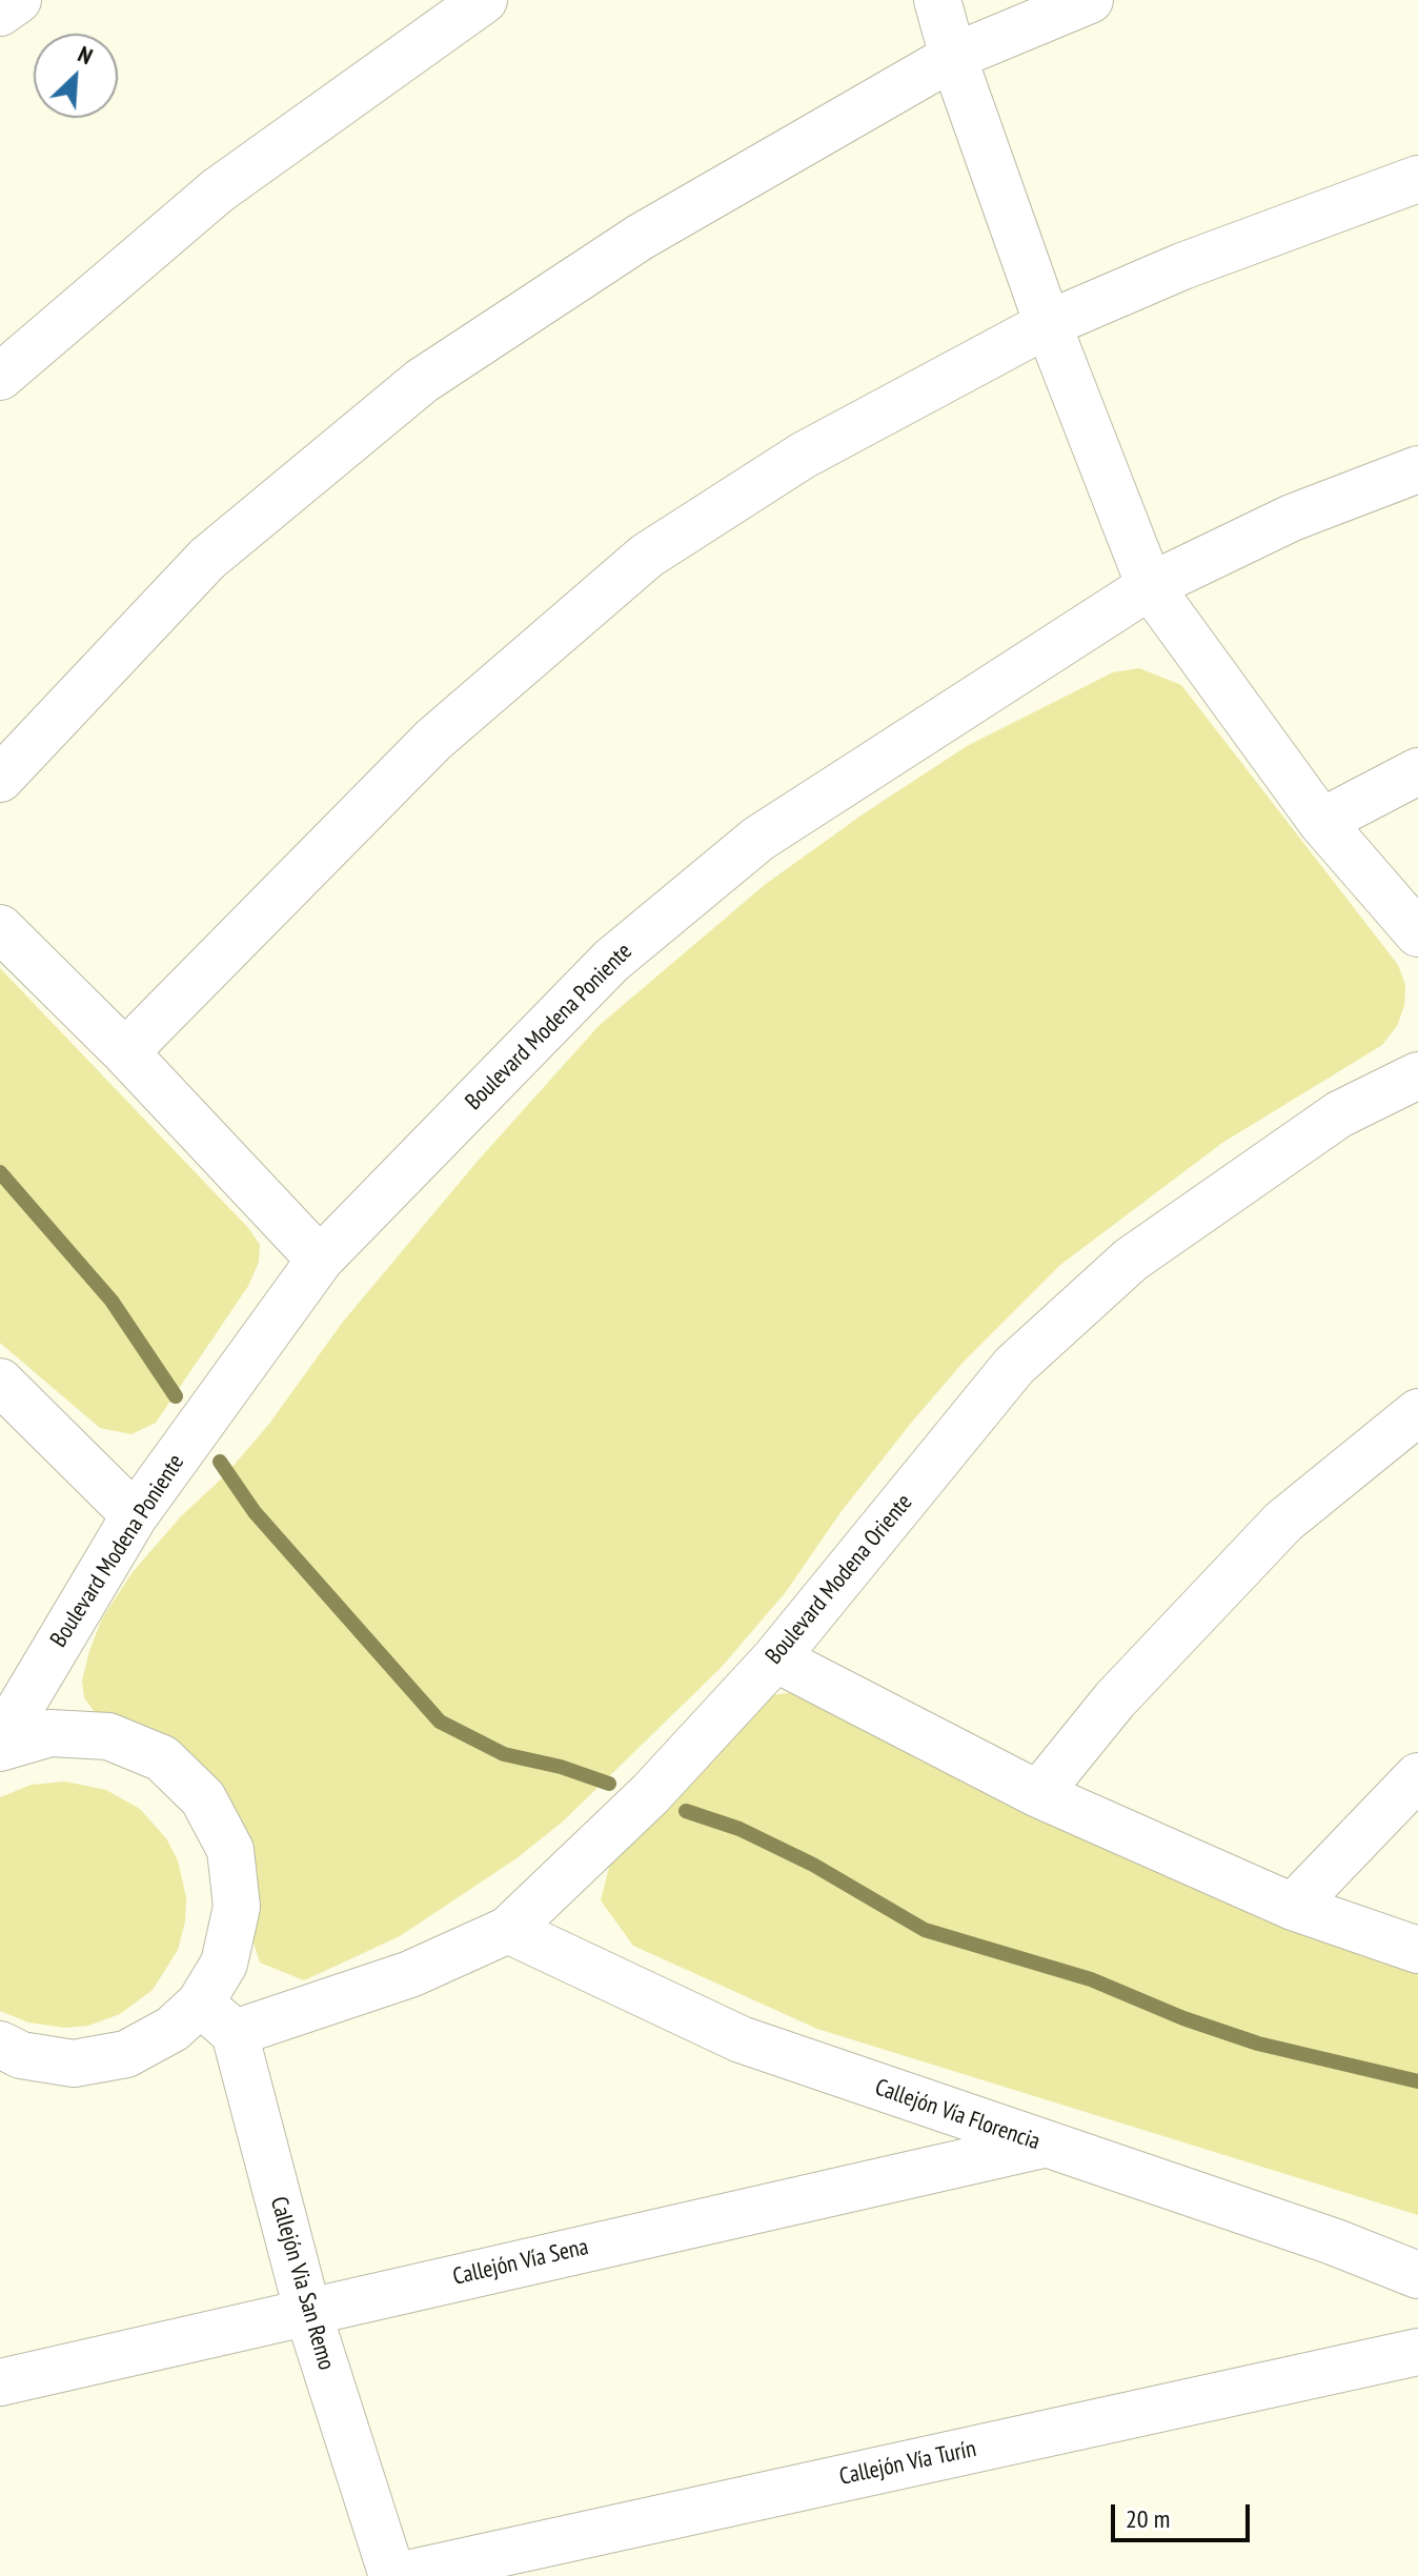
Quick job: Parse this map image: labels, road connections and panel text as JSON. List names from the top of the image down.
{
  "streets": {
    "street": [
      "Boulevard Modena Poniente",
      "Boulevard Modena Oriente",
      "Callejón Vía Florencia",
      "Callejón Vía Sena",
      "Callejón Via San Remo",
      "Callejón Vía Turín"
    ]
  },
  "crossings": [
    ["Boulevard Modena Oriente", "Callejón Vía Florencia"],
    ["Boulevard Modena Oriente", "Callejón Via San Remo"],
    ["Callejón Vía Florencia", "Callejón Vía Sena"],
    ["Callejón Vía Sena", "Callejón Via San Remo"],
    ["Callejón Via San Remo", "Callejón Vía Turín"]
  ],
  "scale_bar": "20 m",
  "north": "top right"
}
